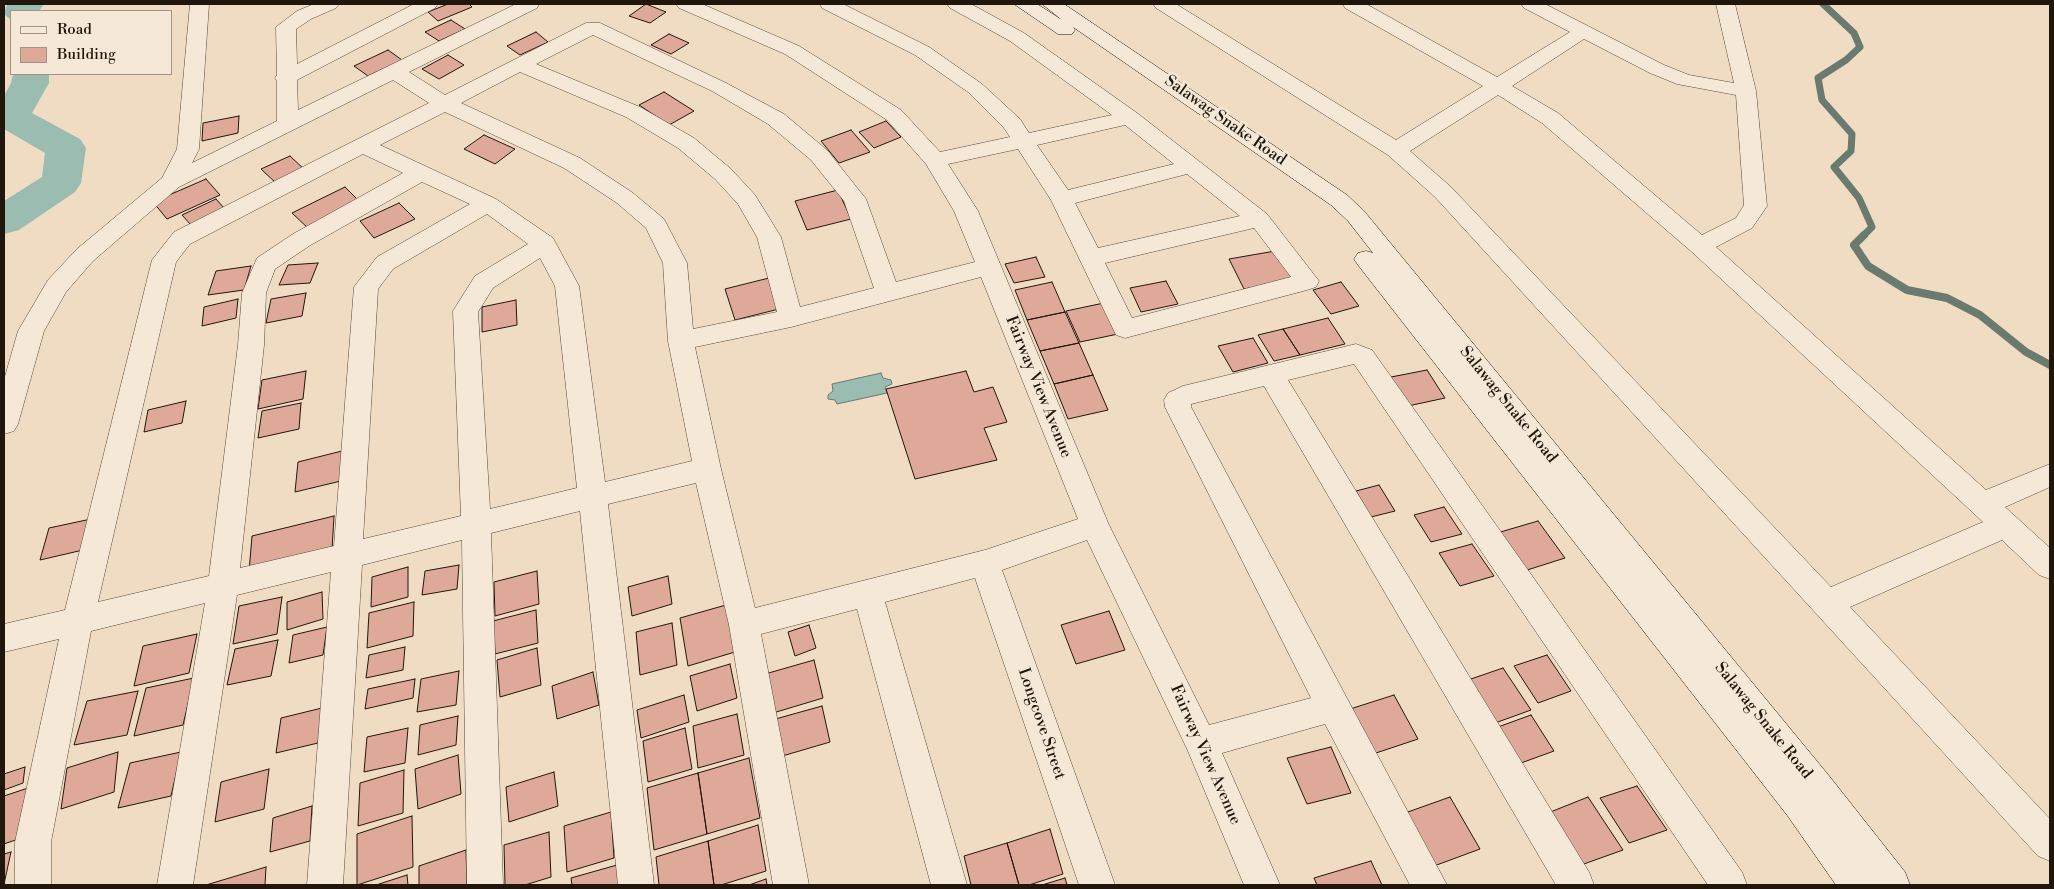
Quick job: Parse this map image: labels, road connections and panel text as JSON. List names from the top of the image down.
{
  "streets": {
    "street": ["Salawag Snake Road", "Fairway View Avenue", "Longcove Street"]
  },
  "legend": ["Road", "Building"]
}
